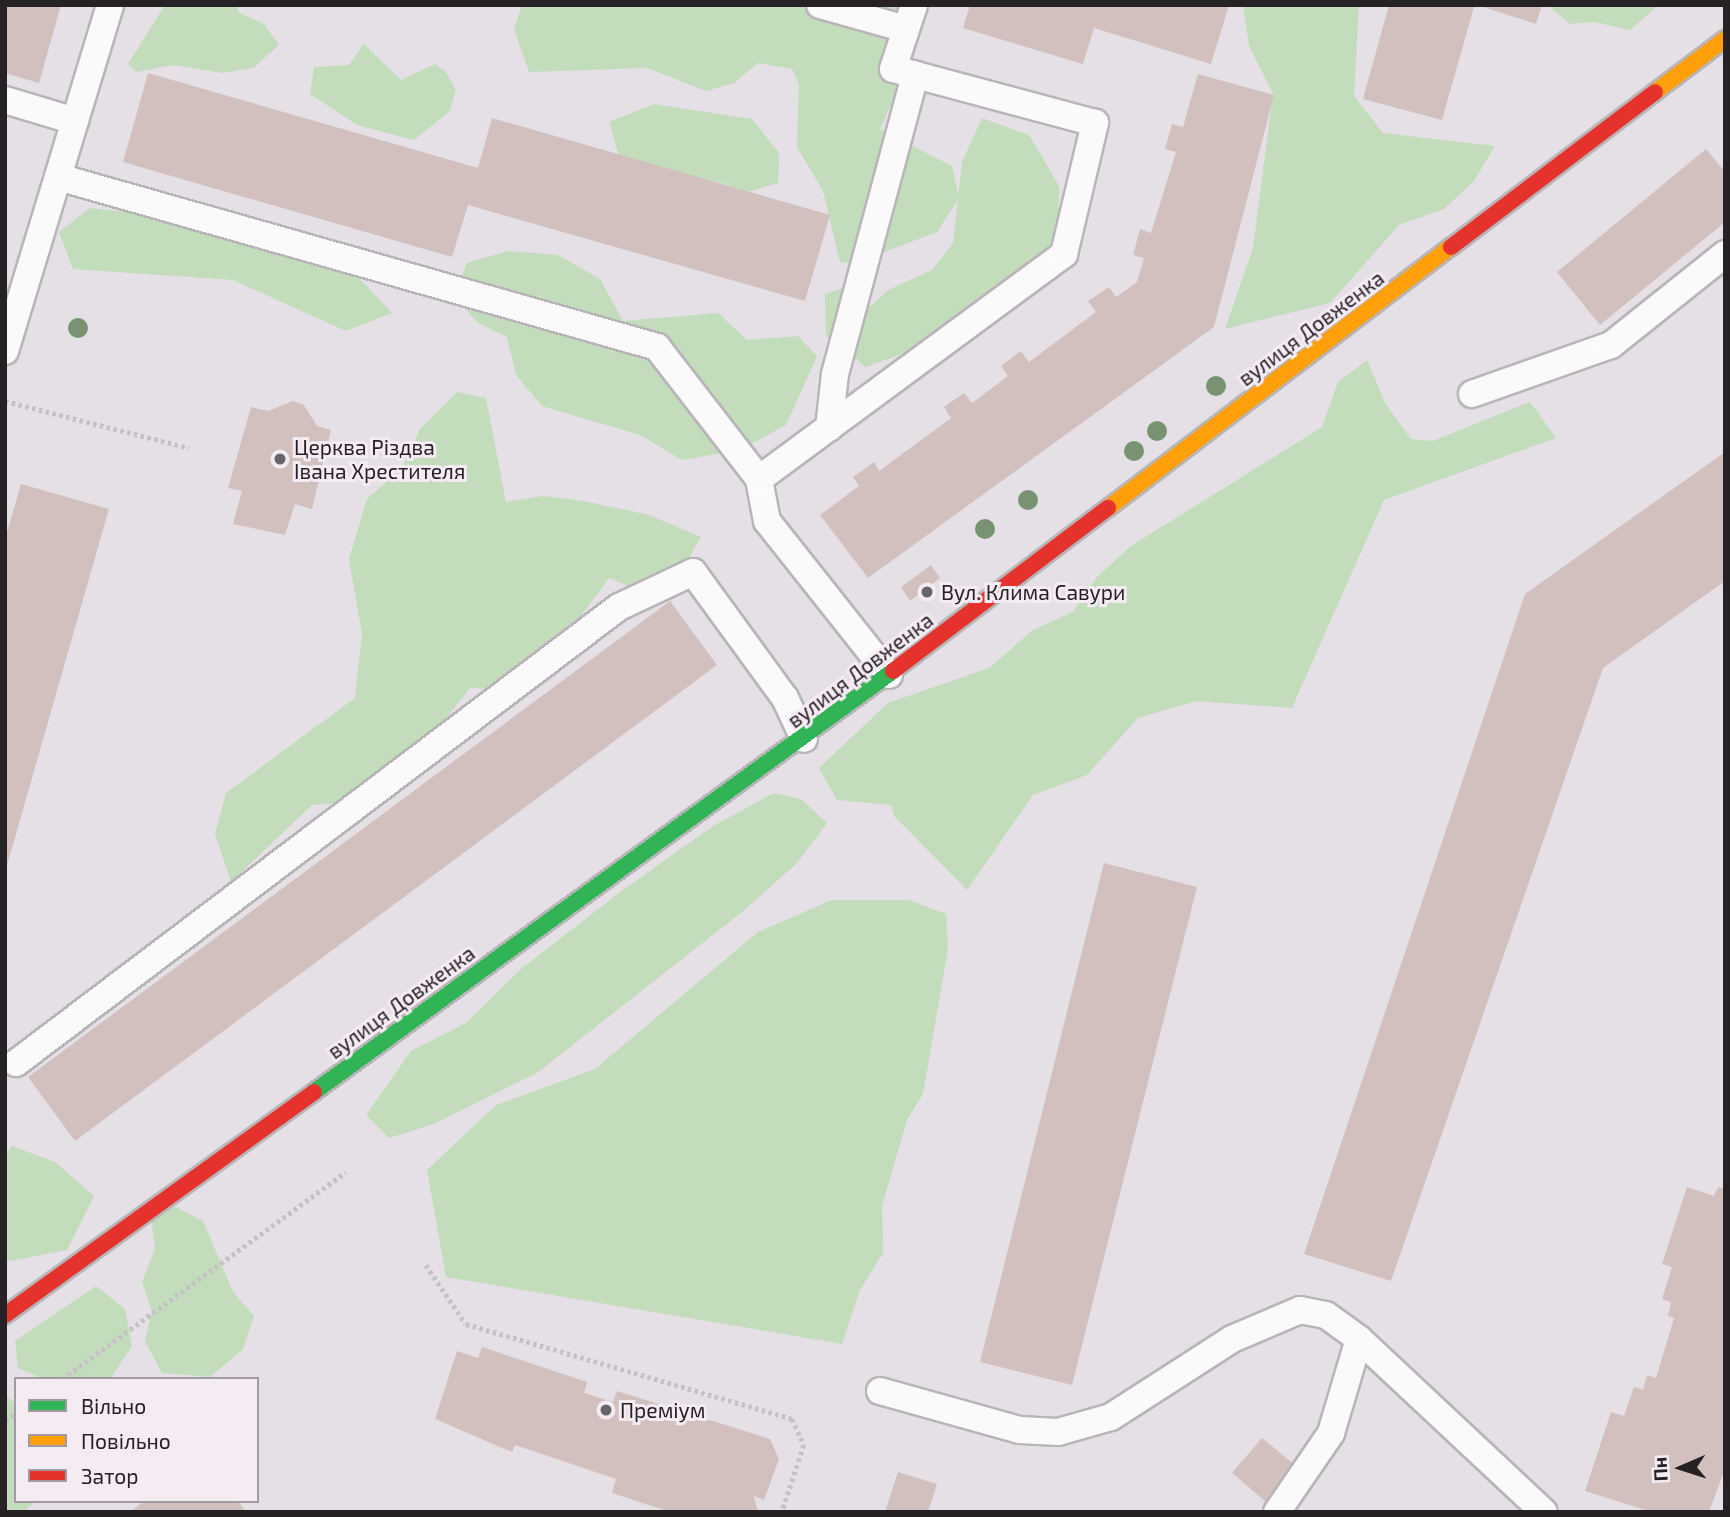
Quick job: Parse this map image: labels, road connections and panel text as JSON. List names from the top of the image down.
{
  "streets": {
    "street": ["вулиця Довженка"]
  },
  "places": ["Церква Різдва Івана Хрестителя", "Вул. Клима Савури", "Преміум"],
  "legend": ["Вільно", "Повільно", "Затор"],
  "north": "left"
}
